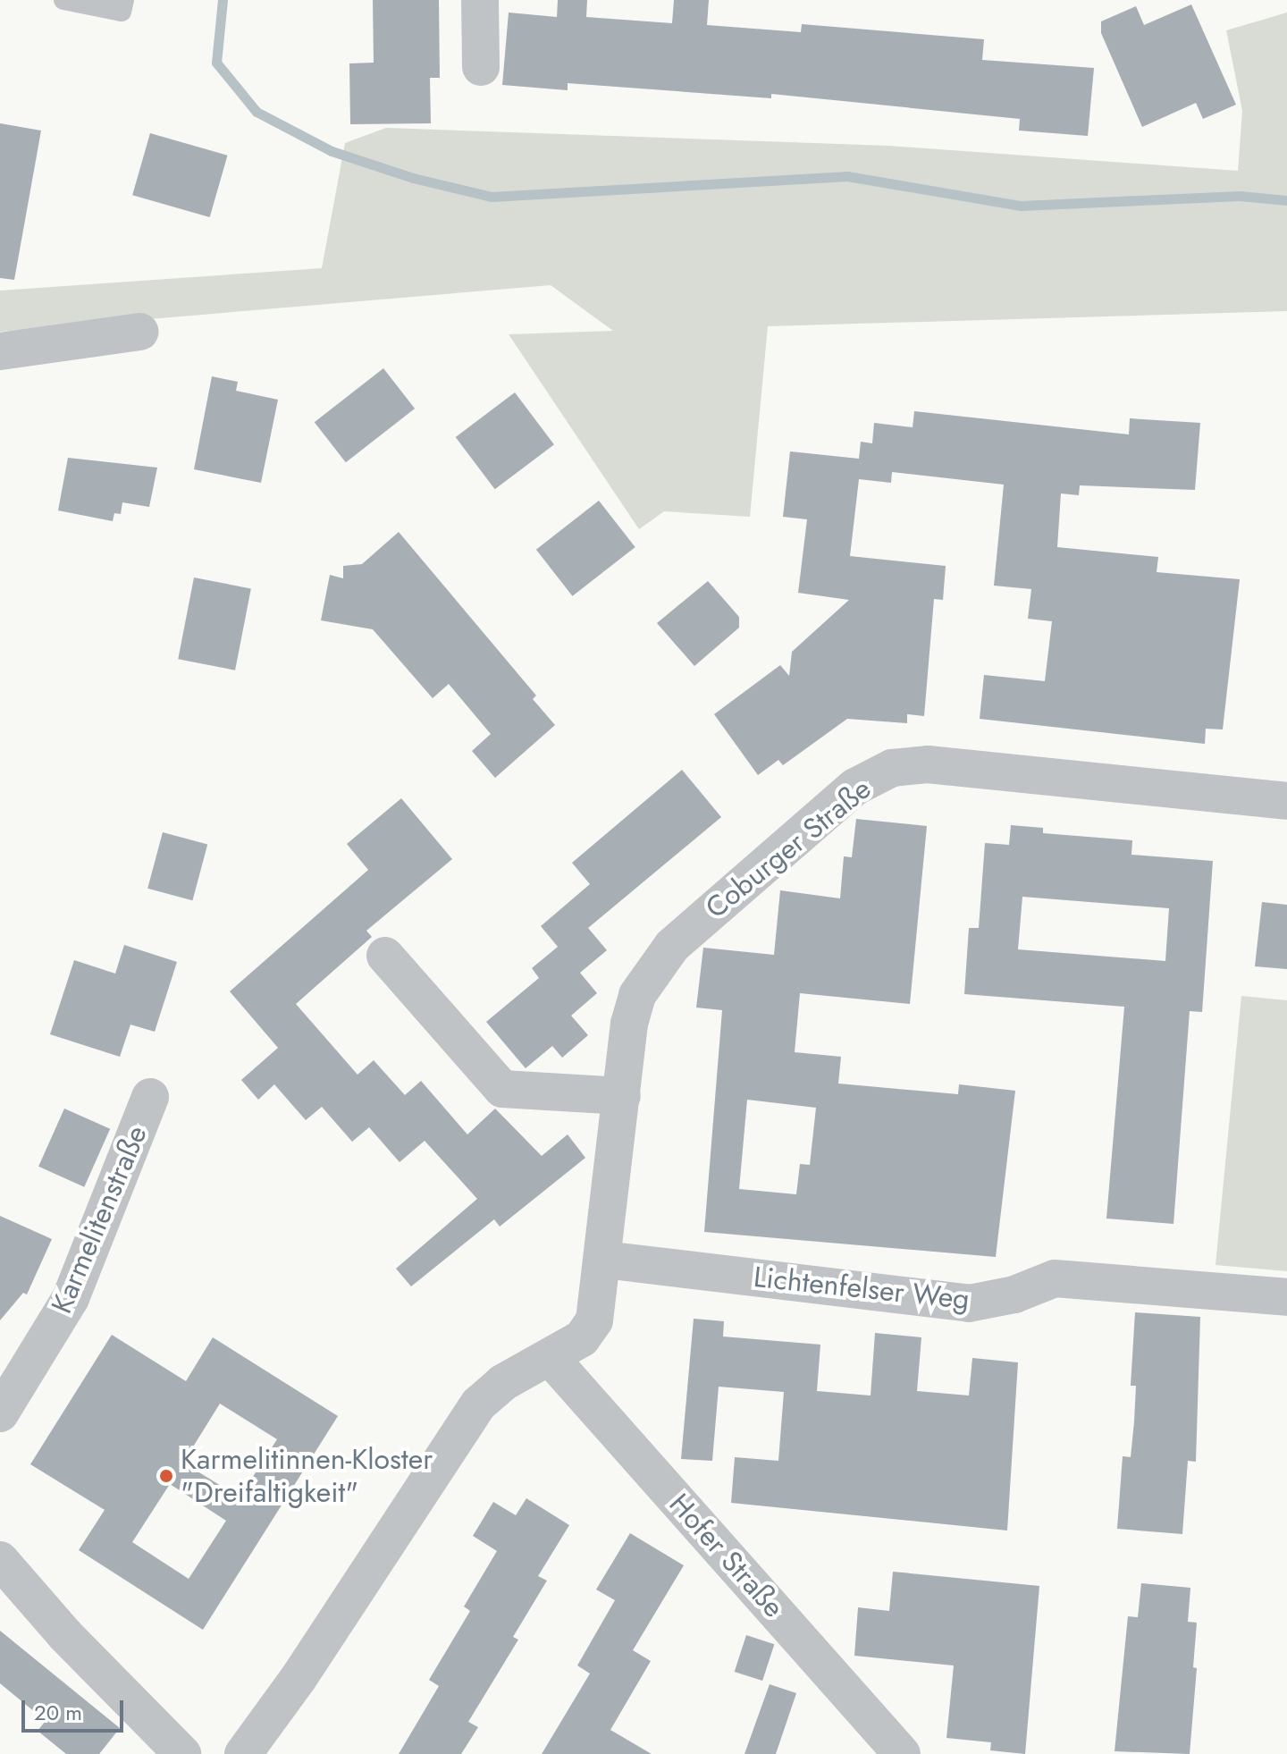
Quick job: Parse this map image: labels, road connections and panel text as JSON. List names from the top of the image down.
{
  "streets": {
    "street": [
      "Coburger Straße",
      "Karmelitenstraße",
      "Lichtenfelser Weg",
      "Hofer Straße"
    ]
  },
  "crossings": [
    ["Coburger Straße", "Lichtenfelser Weg"],
    ["Coburger Straße", "Hofer Straße"]
  ],
  "places": ["Karmelitinnen-Kloster \"Dreifaltigkeit\""],
  "scale_bar": "20 m"
}
